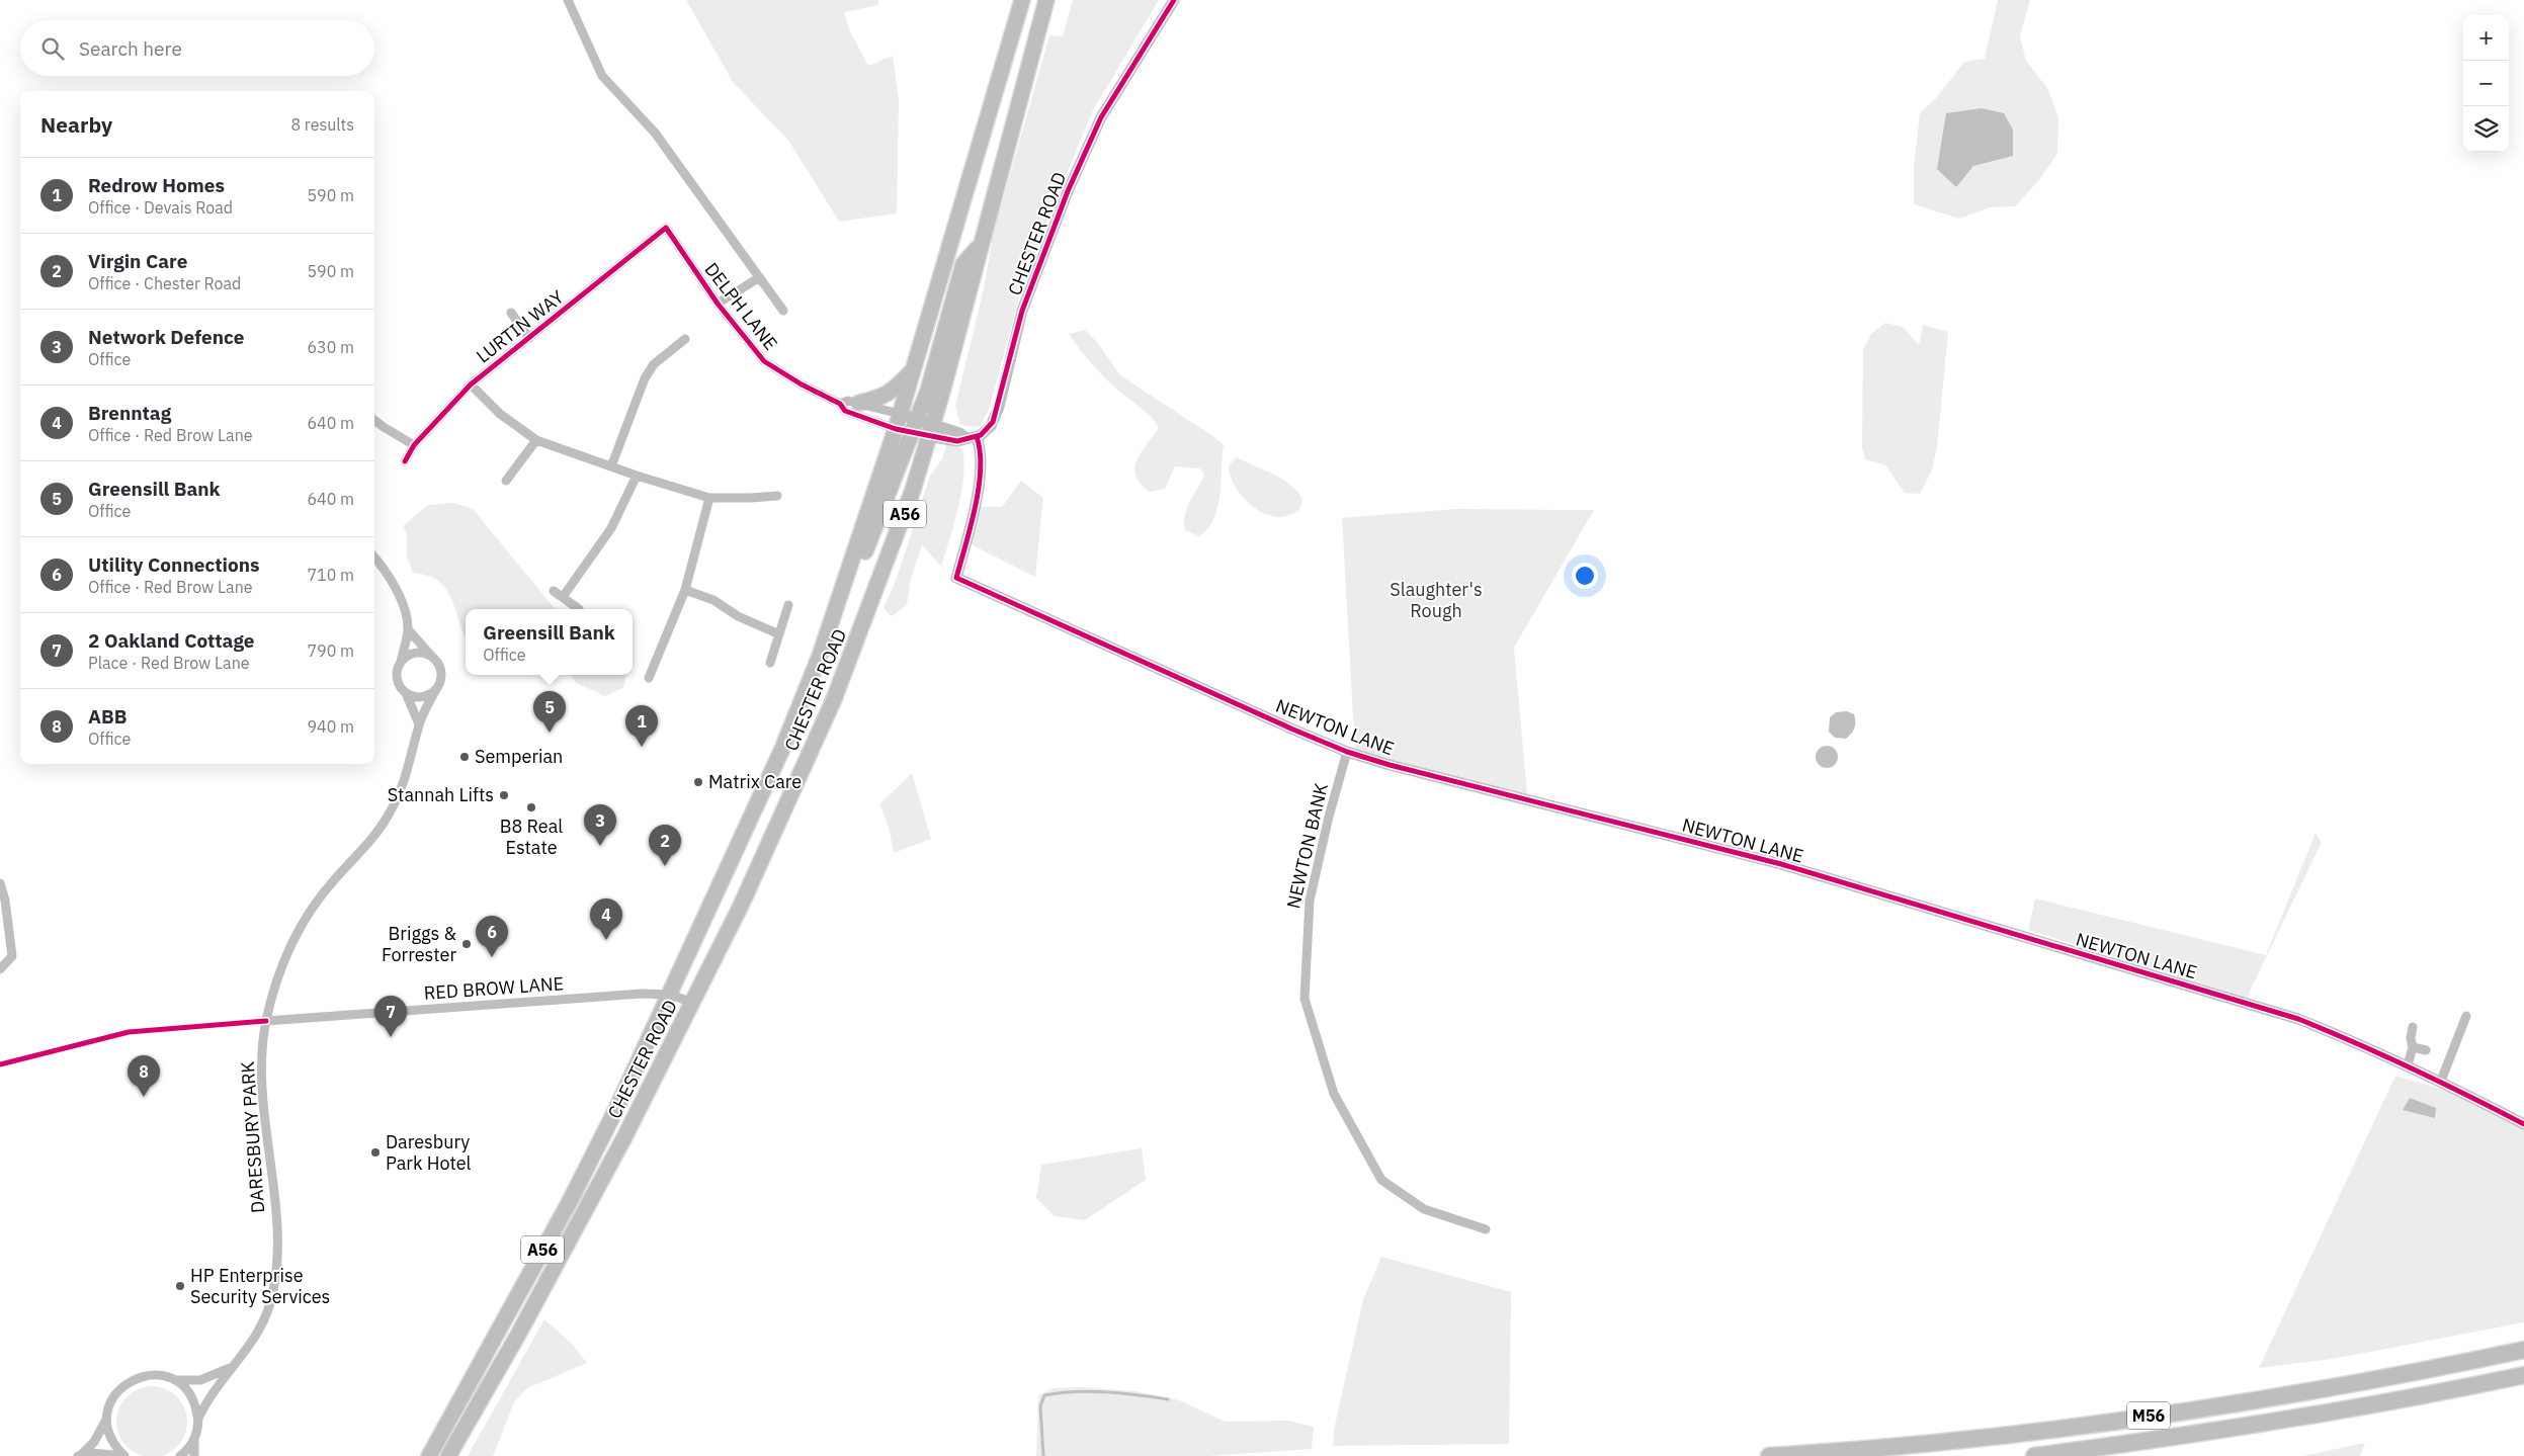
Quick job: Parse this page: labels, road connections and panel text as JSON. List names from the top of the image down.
{
  "streets": {
    "highway": ["CHESTER ROAD", "A56", "M56"],
    "street": [
      "DELPH LANE",
      "LURTIN WAY",
      "NEWTON LANE",
      "NEWTON BANK",
      "RED BROW LANE",
      "DARESBURY PARK"
    ]
  },
  "crossings": [
    ["CHESTER ROAD", "DELPH LANE"],
    ["CHESTER ROAD", "NEWTON LANE"],
    ["CHESTER ROAD", "RED BROW LANE"],
    ["DELPH LANE", "LURTIN WAY"],
    ["DELPH LANE", "NEWTON LANE"],
    ["NEWTON LANE", "NEWTON BANK"],
    ["RED BROW LANE", "DARESBURY PARK"]
  ],
  "parks": ["Slaughter's Rough"],
  "places": [
    "Semperian",
    "Matrix Care",
    "Stannah Lifts",
    "B8 Real Estate",
    "Briggs & Forrester",
    "Daresbury Park Hotel",
    "HP Enterprise Security Services"
  ],
  "page": {
    "map_buttons": ["+", "−"],
    "search": "Search here",
    "heading": ["Nearby", "8 results"],
    "list": [
      {
        "mark": "1",
        "name": "Redrow Homes",
        "note": "Office · Devais Road",
        "value": "590 m"
      },
      {
        "mark": "2",
        "name": "Virgin Care",
        "note": "Office · Chester Road",
        "value": "590 m"
      },
      {
        "mark": "3",
        "name": "Network Defence",
        "note": "Office",
        "value": "630 m"
      },
      {
        "mark": "4",
        "name": "Brenntag",
        "note": "Office · Red Brow Lane",
        "value": "640 m"
      },
      {
        "mark": "5",
        "name": "Greensill Bank",
        "note": "Office",
        "value": "640 m"
      },
      {
        "mark": "6",
        "name": "Utility Connections",
        "note": "Office · Red Brow Lane",
        "value": "710 m"
      },
      {
        "mark": "7",
        "name": "2 Oakland Cottage",
        "note": "Place · Red Brow Lane",
        "value": "790 m"
      },
      {
        "mark": "8",
        "name": "ABB",
        "note": "Office",
        "value": "940 m"
      }
    ],
    "popup": ["Greensill Bank", "Office"],
    "pins": [
      "5",
      "1",
      "3",
      "2",
      "4",
      "6",
      "7",
      "8"
    ]
  }
}
